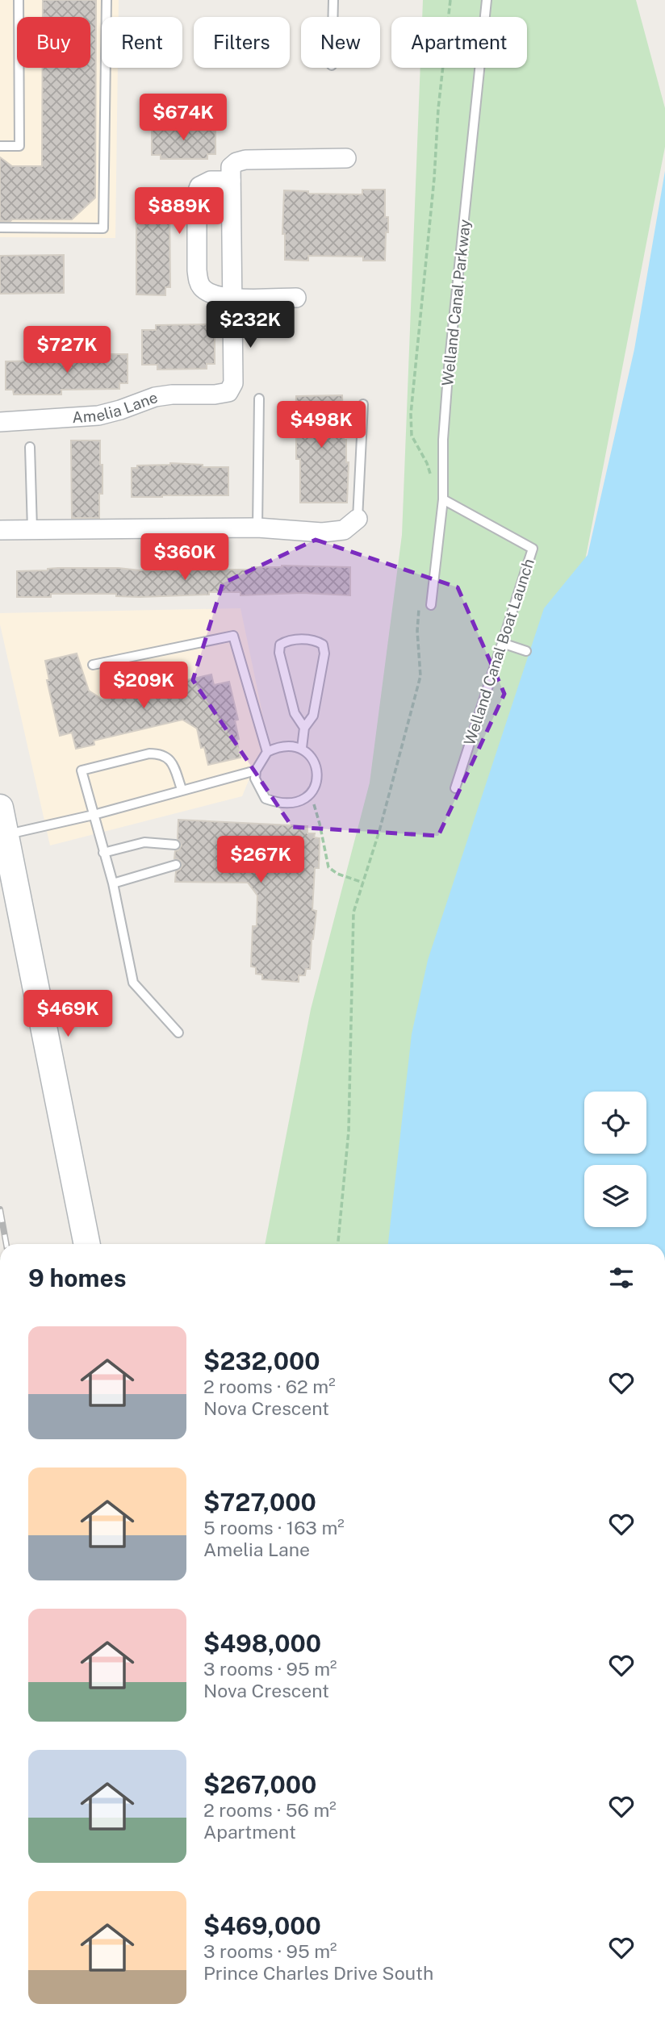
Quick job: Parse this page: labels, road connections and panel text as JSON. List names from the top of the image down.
{
  "streets": {
    "street": ["Amelia Lane"],
    "lane": ["Welland Canal Parkway", "Welland Canal Boat Launch"]
  },
  "crossings": [
    ["Welland Canal Parkway", "Welland Canal Boat Launch"]
  ],
  "page": {
    "chip": [
      "Buy",
      "Rent",
      "Filters",
      "New",
      "Apartment"
    ],
    "price": [
      "$674K",
      "$889K",
      "$232K",
      "$727K",
      "$498K",
      "$360K",
      "$209K",
      "$267K",
      "$469K"
    ],
    "heading": "9 homes",
    "list": [
      {
        "name": "$232,000",
        "note": "2 rooms · 62 m² · Nova Crescent"
      },
      {
        "name": "$727,000",
        "note": "5 rooms · 163 m² · Amelia Lane"
      },
      {
        "name": "$498,000",
        "note": "3 rooms · 95 m² · Nova Crescent"
      },
      {
        "name": "$267,000",
        "note": "2 rooms · 56 m² · Apartment"
      },
      {
        "name": "$469,000",
        "note": "3 rooms · 95 m² · Prince Charles Drive South"
      }
    ]
  }
}
